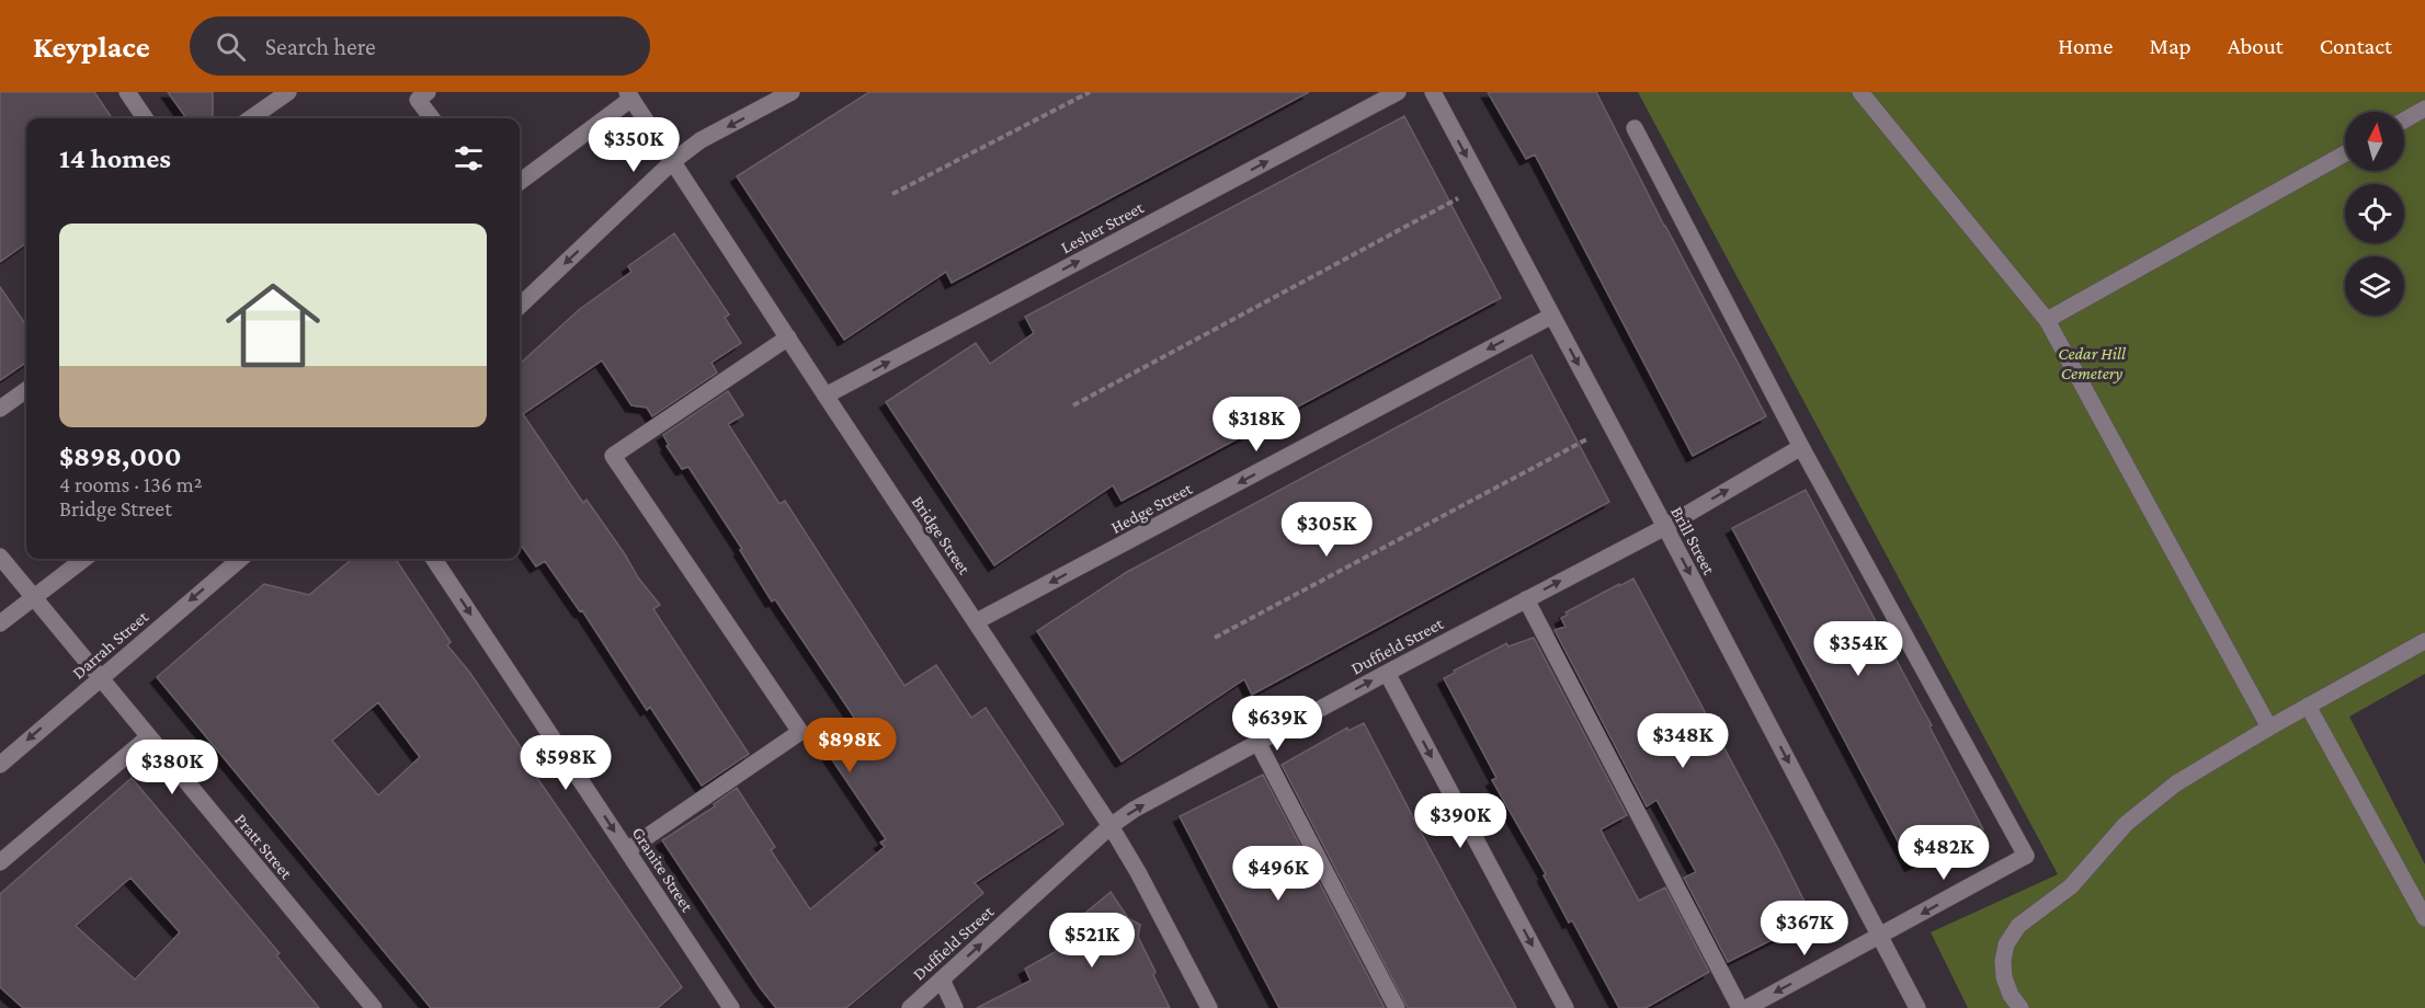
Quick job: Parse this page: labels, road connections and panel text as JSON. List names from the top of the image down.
{
  "streets": {
    "street": [
      "Lesher Street",
      "Hedge Street",
      "Bridge Street",
      "Brill Street",
      "Darrah Street",
      "Duffield Street",
      "Pratt Street",
      "Granite Street"
    ]
  },
  "crossings": [
    ["Lesher Street", "Bridge Street"],
    ["Hedge Street", "Bridge Street"],
    ["Hedge Street", "Brill Street"],
    ["Bridge Street", "Duffield Street"],
    ["Brill Street", "Duffield Street"],
    ["Darrah Street", "Pratt Street"]
  ],
  "one_way": [
    "Lesher Street",
    "Hedge Street",
    "Brill Street",
    "Duffield Street",
    "Granite Street"
  ],
  "parks": ["Cedar Hill Cemetery"],
  "north": "top",
  "page": {
    "header": "Keyplace",
    "search": "Search here",
    "nav": [
      "Home",
      "Map",
      "About",
      "Contact"
    ],
    "price": [
      "$350K",
      "$318K",
      "$305K",
      "$354K",
      "$639K",
      "$348K",
      "$898K",
      "$598K",
      "$380K",
      "$390K",
      "$482K",
      "$496K",
      "$367K",
      "$521K"
    ],
    "heading": "14 homes",
    "list": [
      {
        "name": "$898,000",
        "note": "4 rooms · 136 m² · Bridge Street"
      }
    ]
  }
}
